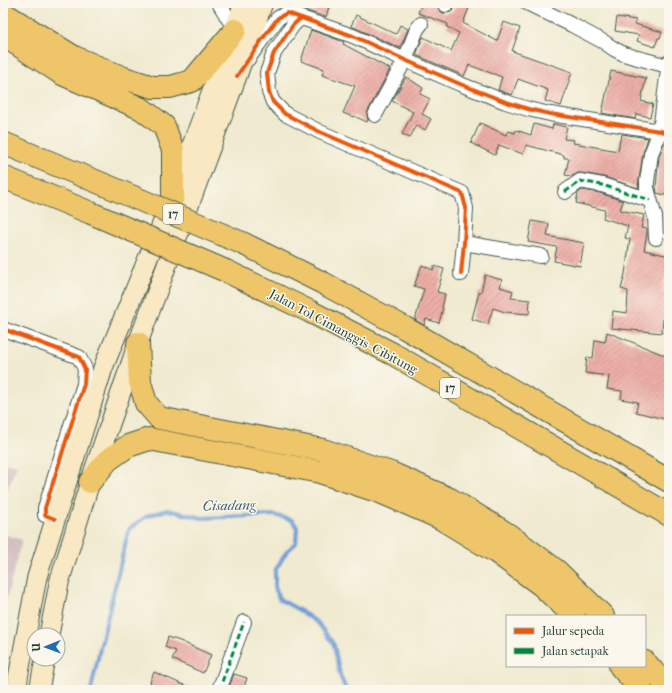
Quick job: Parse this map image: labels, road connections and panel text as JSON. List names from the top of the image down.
{
  "streets": {
    "highway": ["17", "Jalan Tol Cimanggis–Cibitung"]
  },
  "water": ["Cisadang"],
  "legend": ["Jalur sepeda", "Jalan setapak"],
  "north": "left"
}
